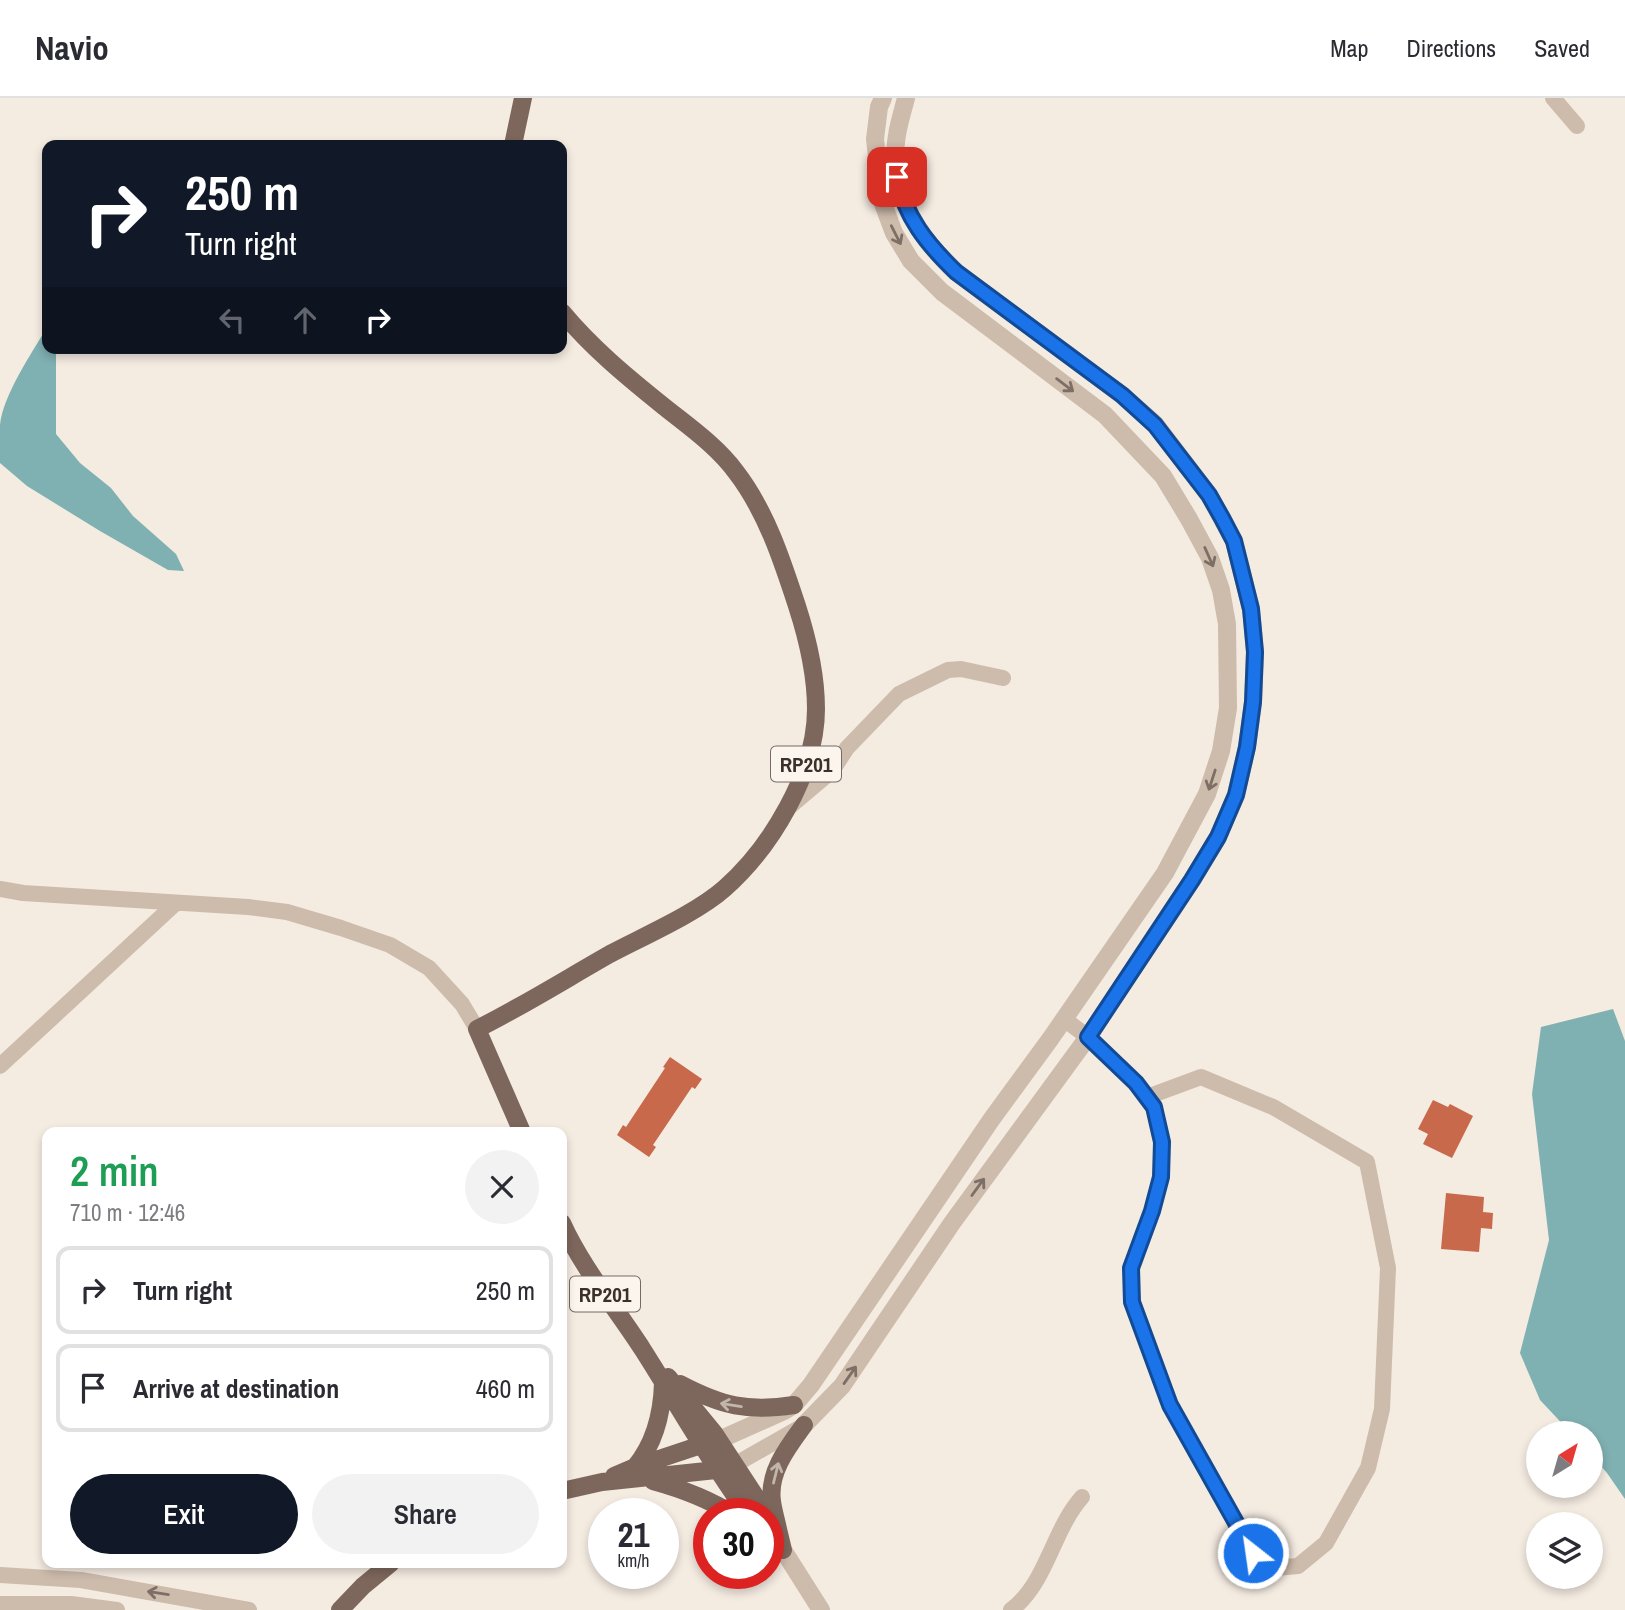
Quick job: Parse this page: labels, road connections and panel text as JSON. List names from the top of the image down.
{
  "streets": {
    "main road": ["RP201"]
  },
  "north": "top right",
  "page": {
    "header": "Navio",
    "nav": ["Map", "Directions", "Saved"],
    "turn": ["250 m", "Turn right"],
    "heading": ["2 min", "710 m · 12:46"],
    "list": [
      {
        "name": "Turn right",
        "value": "250 m"
      },
      {
        "name": "Arrive at destination",
        "value": "460 m"
      }
    ],
    "buttons": ["Exit", "Share"],
    "speed": "21 km/h",
    "limit": "30"
  }
}
